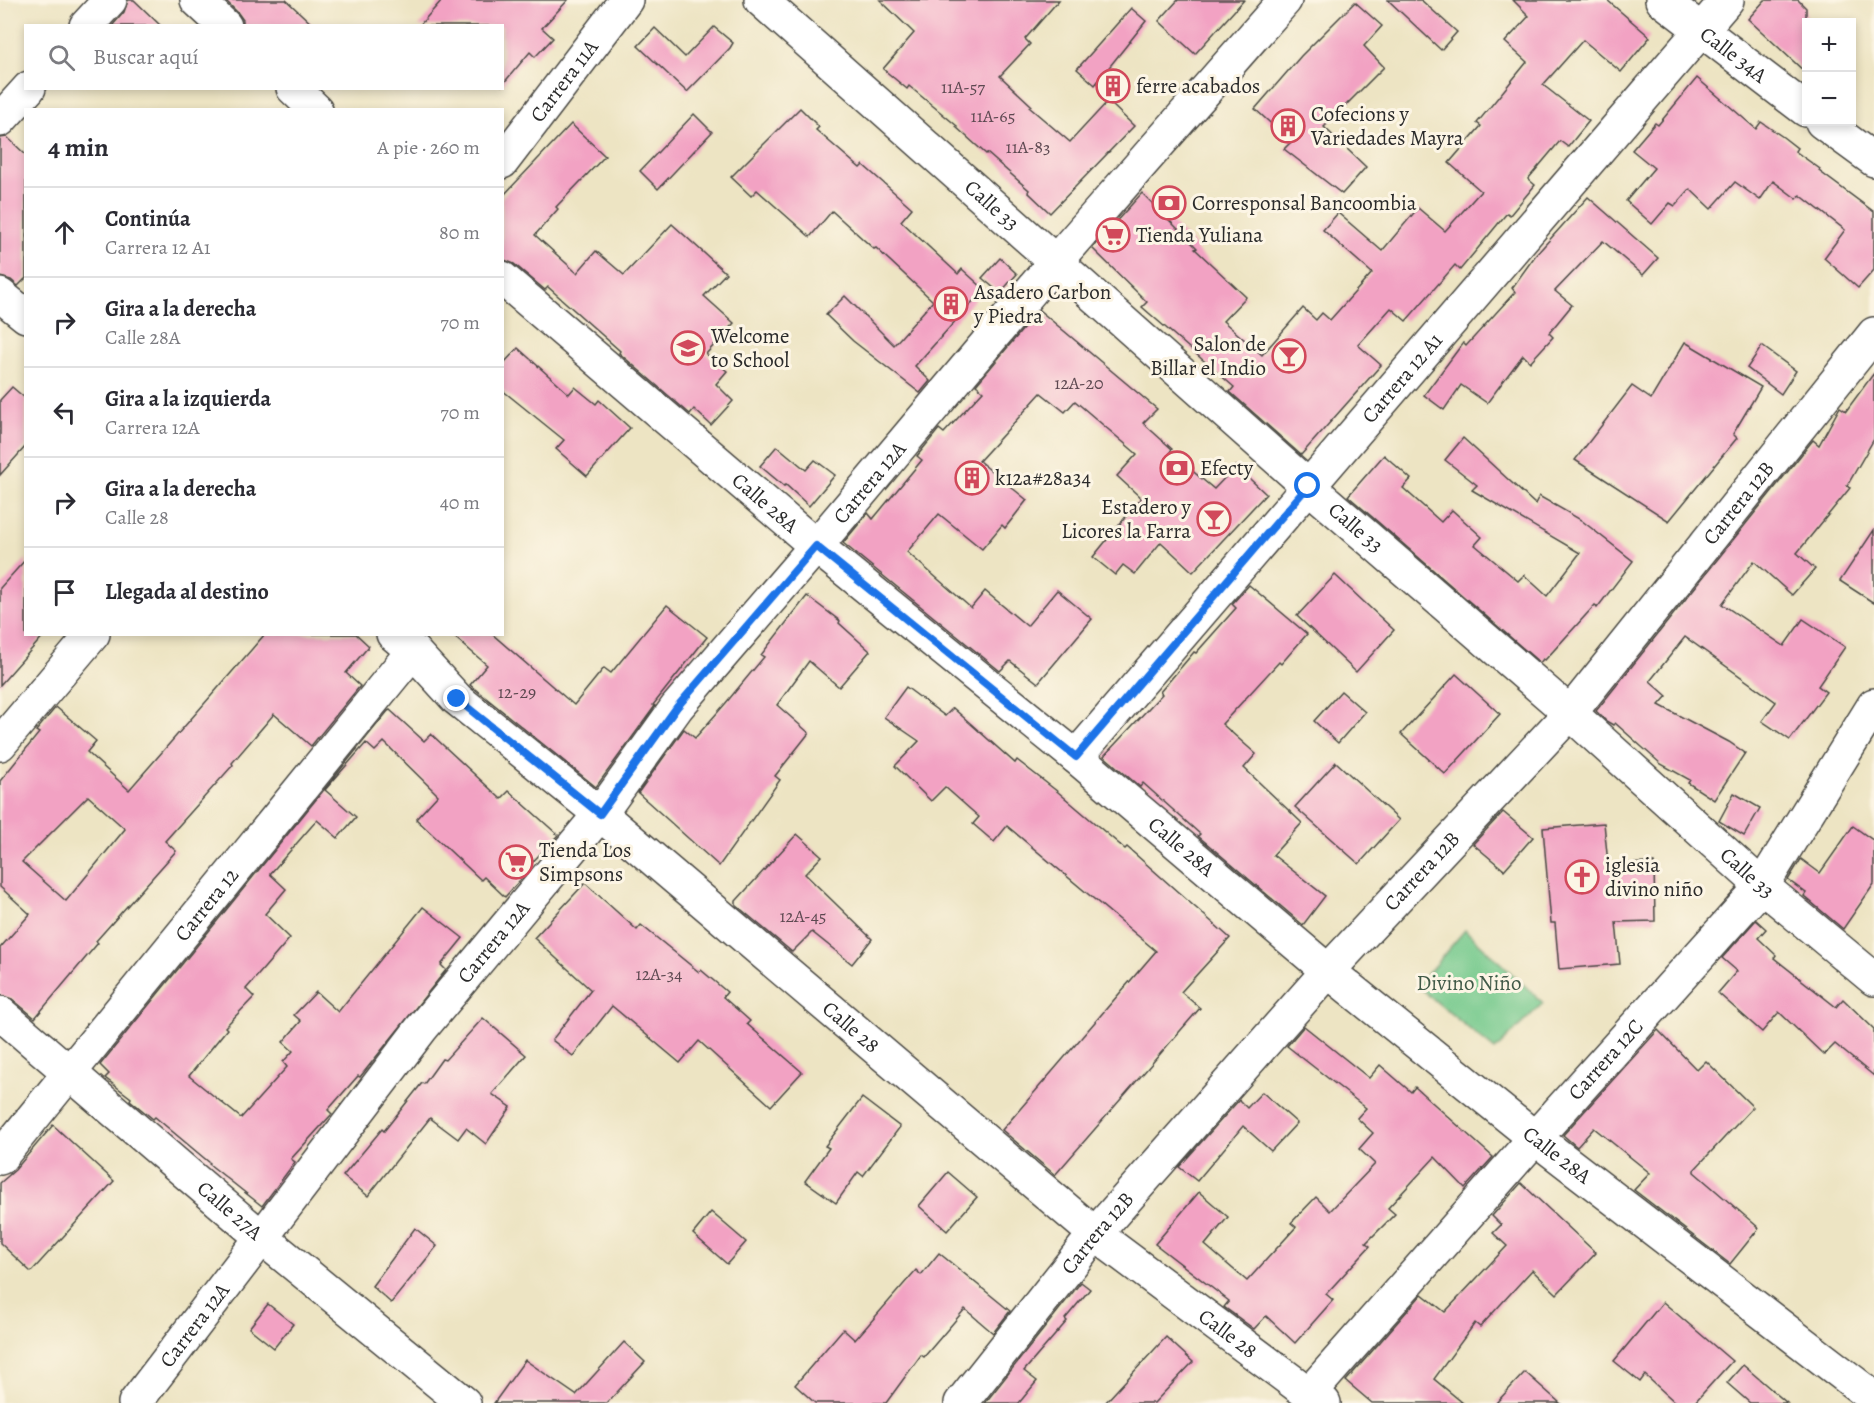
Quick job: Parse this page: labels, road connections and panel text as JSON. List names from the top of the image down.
{
  "streets": {
    "street": [
      "Calle 34A",
      "Carrera 11A",
      "Calle 33",
      "Carrera 12 A1",
      "Carrera 12A",
      "Calle 28A",
      "Carrera 12B",
      "Carrera 12",
      "Calle 28",
      "Carrera 12C",
      "Calle 27A"
    ]
  },
  "crossings": [
    ["Calle 34A", "Carrera 12 A1"],
    ["Calle 33", "Carrera 12 A1"],
    ["Calle 33", "Carrera 12A"],
    ["Calle 33", "Carrera 12B"],
    ["Calle 33", "Carrera 12C"],
    ["Carrera 12 A1", "Calle 28A"],
    ["Carrera 12A", "Calle 28A"],
    ["Carrera 12A", "Calle 28"],
    ["Carrera 12A", "Calle 27A"],
    ["Calle 28A", "Carrera 12B"],
    ["Calle 28A", "Carrera 12C"],
    ["Carrera 12B", "Calle 28"],
    ["Carrera 12", "Calle 28"],
    ["Carrera 12", "Calle 27A"],
    ["Calle 28", "Carrera 12C"]
  ],
  "parks": ["Divino Niño"],
  "places": {
    "building": [
      "ferre acabados",
      "Cofecions y Variedades Mayra",
      "Asadero Carbon y Piedra",
      "k12a#28a34"
    ],
    "bank": ["Corresponsal Bancoombia", "Efecty"],
    "supermarket": ["Tienda Yuliana", "Tienda Los Simpsons"],
    "school or university": ["Welcome to School"],
    "bar": ["Salon de Billar el Indio", "Estadero y Licores la Farra"],
    "church": ["iglesia divino niño"]
  },
  "house_numbers": [
    "11A-57",
    "11A-65",
    "11A-83",
    "12A-20",
    "12-29",
    "12A-45",
    "12A-34"
  ],
  "page": {
    "map_buttons": ["+", "−"],
    "search": "Buscar aquí",
    "heading": ["4 min", "A pie · 260 m"],
    "list": [
      ["Continúa", "Carrera 12 A1", "80 m"],
      ["Gira a la derecha", "Calle 28A", "70 m"],
      ["Gira a la izquierda", "Carrera 12A", "70 m"],
      ["Gira a la derecha", "Calle 28", "40 m"],
      "Llegada al destino"
    ]
  }
}
